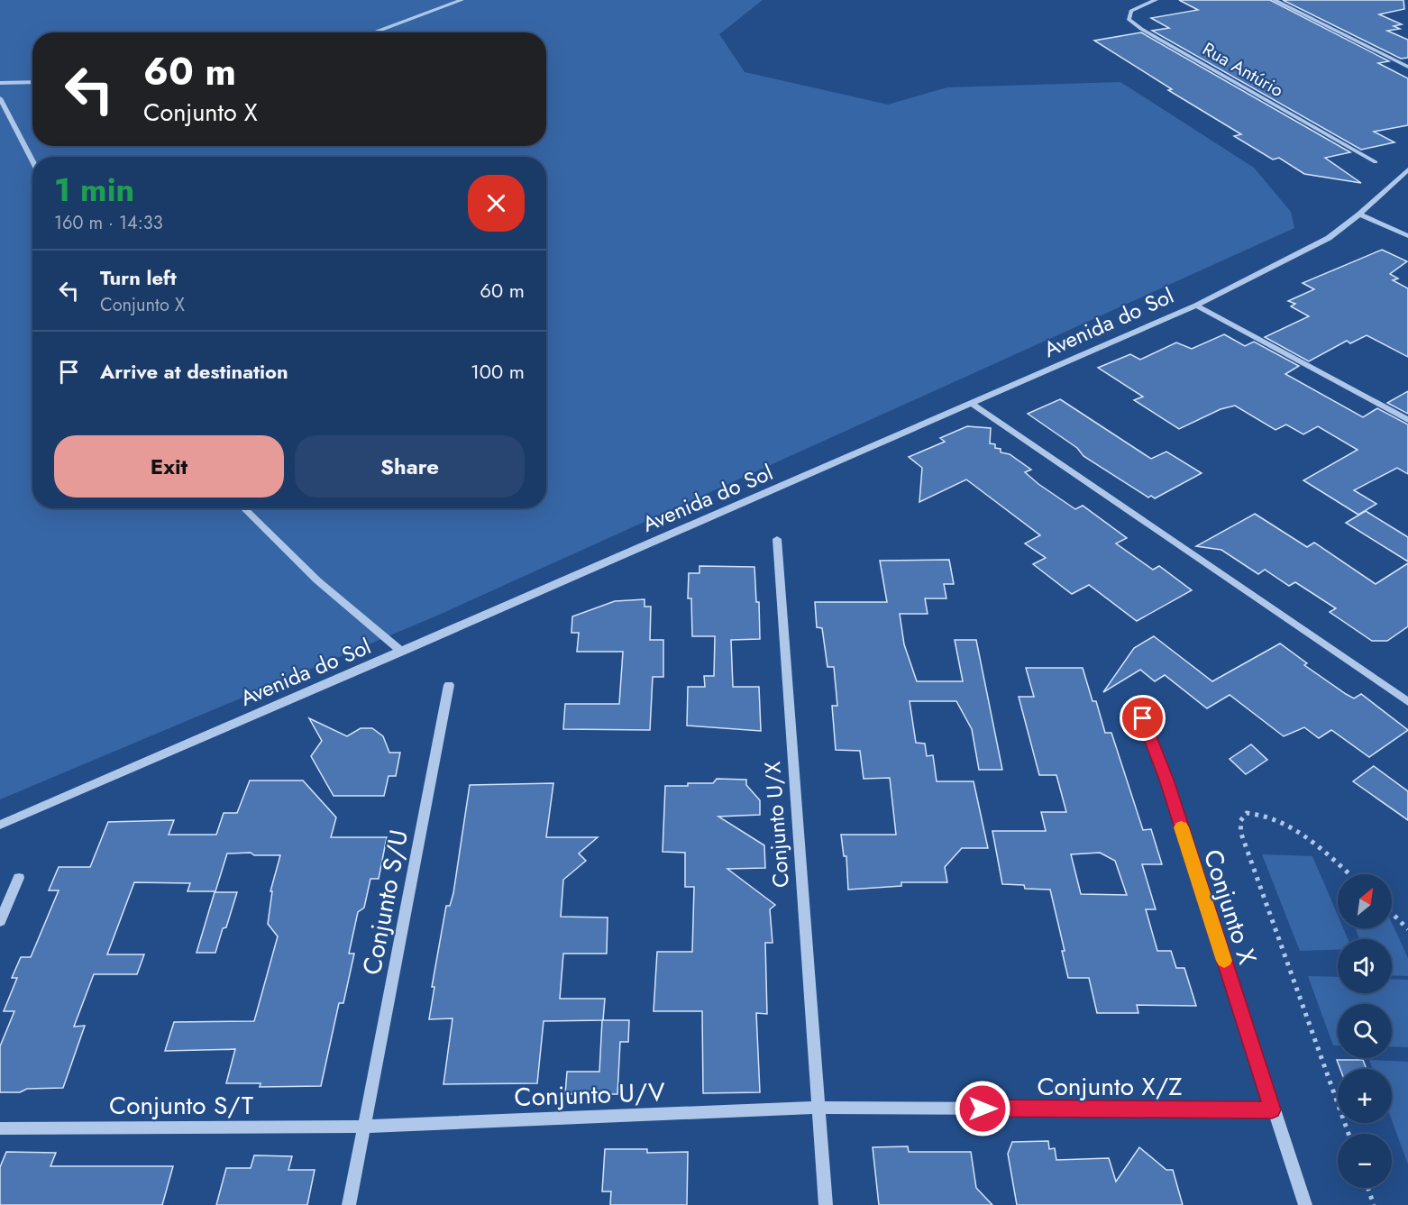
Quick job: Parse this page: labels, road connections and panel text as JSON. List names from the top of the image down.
{
  "streets": {
    "street": [
      "Rua Antúrio",
      "Avenida do Sol",
      "Conjunto U/X",
      "Conjunto S/U",
      "Conjunto X",
      "Conjunto X/Z",
      "Conjunto U/V",
      "Conjunto S/T"
    ]
  },
  "crossings": [
    ["Conjunto U/X", "Conjunto X/Z"],
    ["Conjunto U/X", "Conjunto U/V"],
    ["Conjunto S/U", "Conjunto U/V"],
    ["Conjunto S/U", "Conjunto S/T"],
    ["Conjunto X", "Conjunto X/Z"],
    ["Conjunto X/Z", "Conjunto U/V"],
    ["Conjunto U/V", "Conjunto S/T"]
  ],
  "north": "top right",
  "page": {
    "turn": ["60 m", "Conjunto X"],
    "heading": ["1 min", "160 m · 14:33"],
    "list": [
      {
        "name": "Turn left",
        "note": "Conjunto X",
        "value": "60 m"
      },
      {
        "name": "Arrive at destination",
        "value": "100 m"
      }
    ],
    "buttons": ["Exit", "Share"],
    "map_buttons": ["+", "−"]
  }
}
